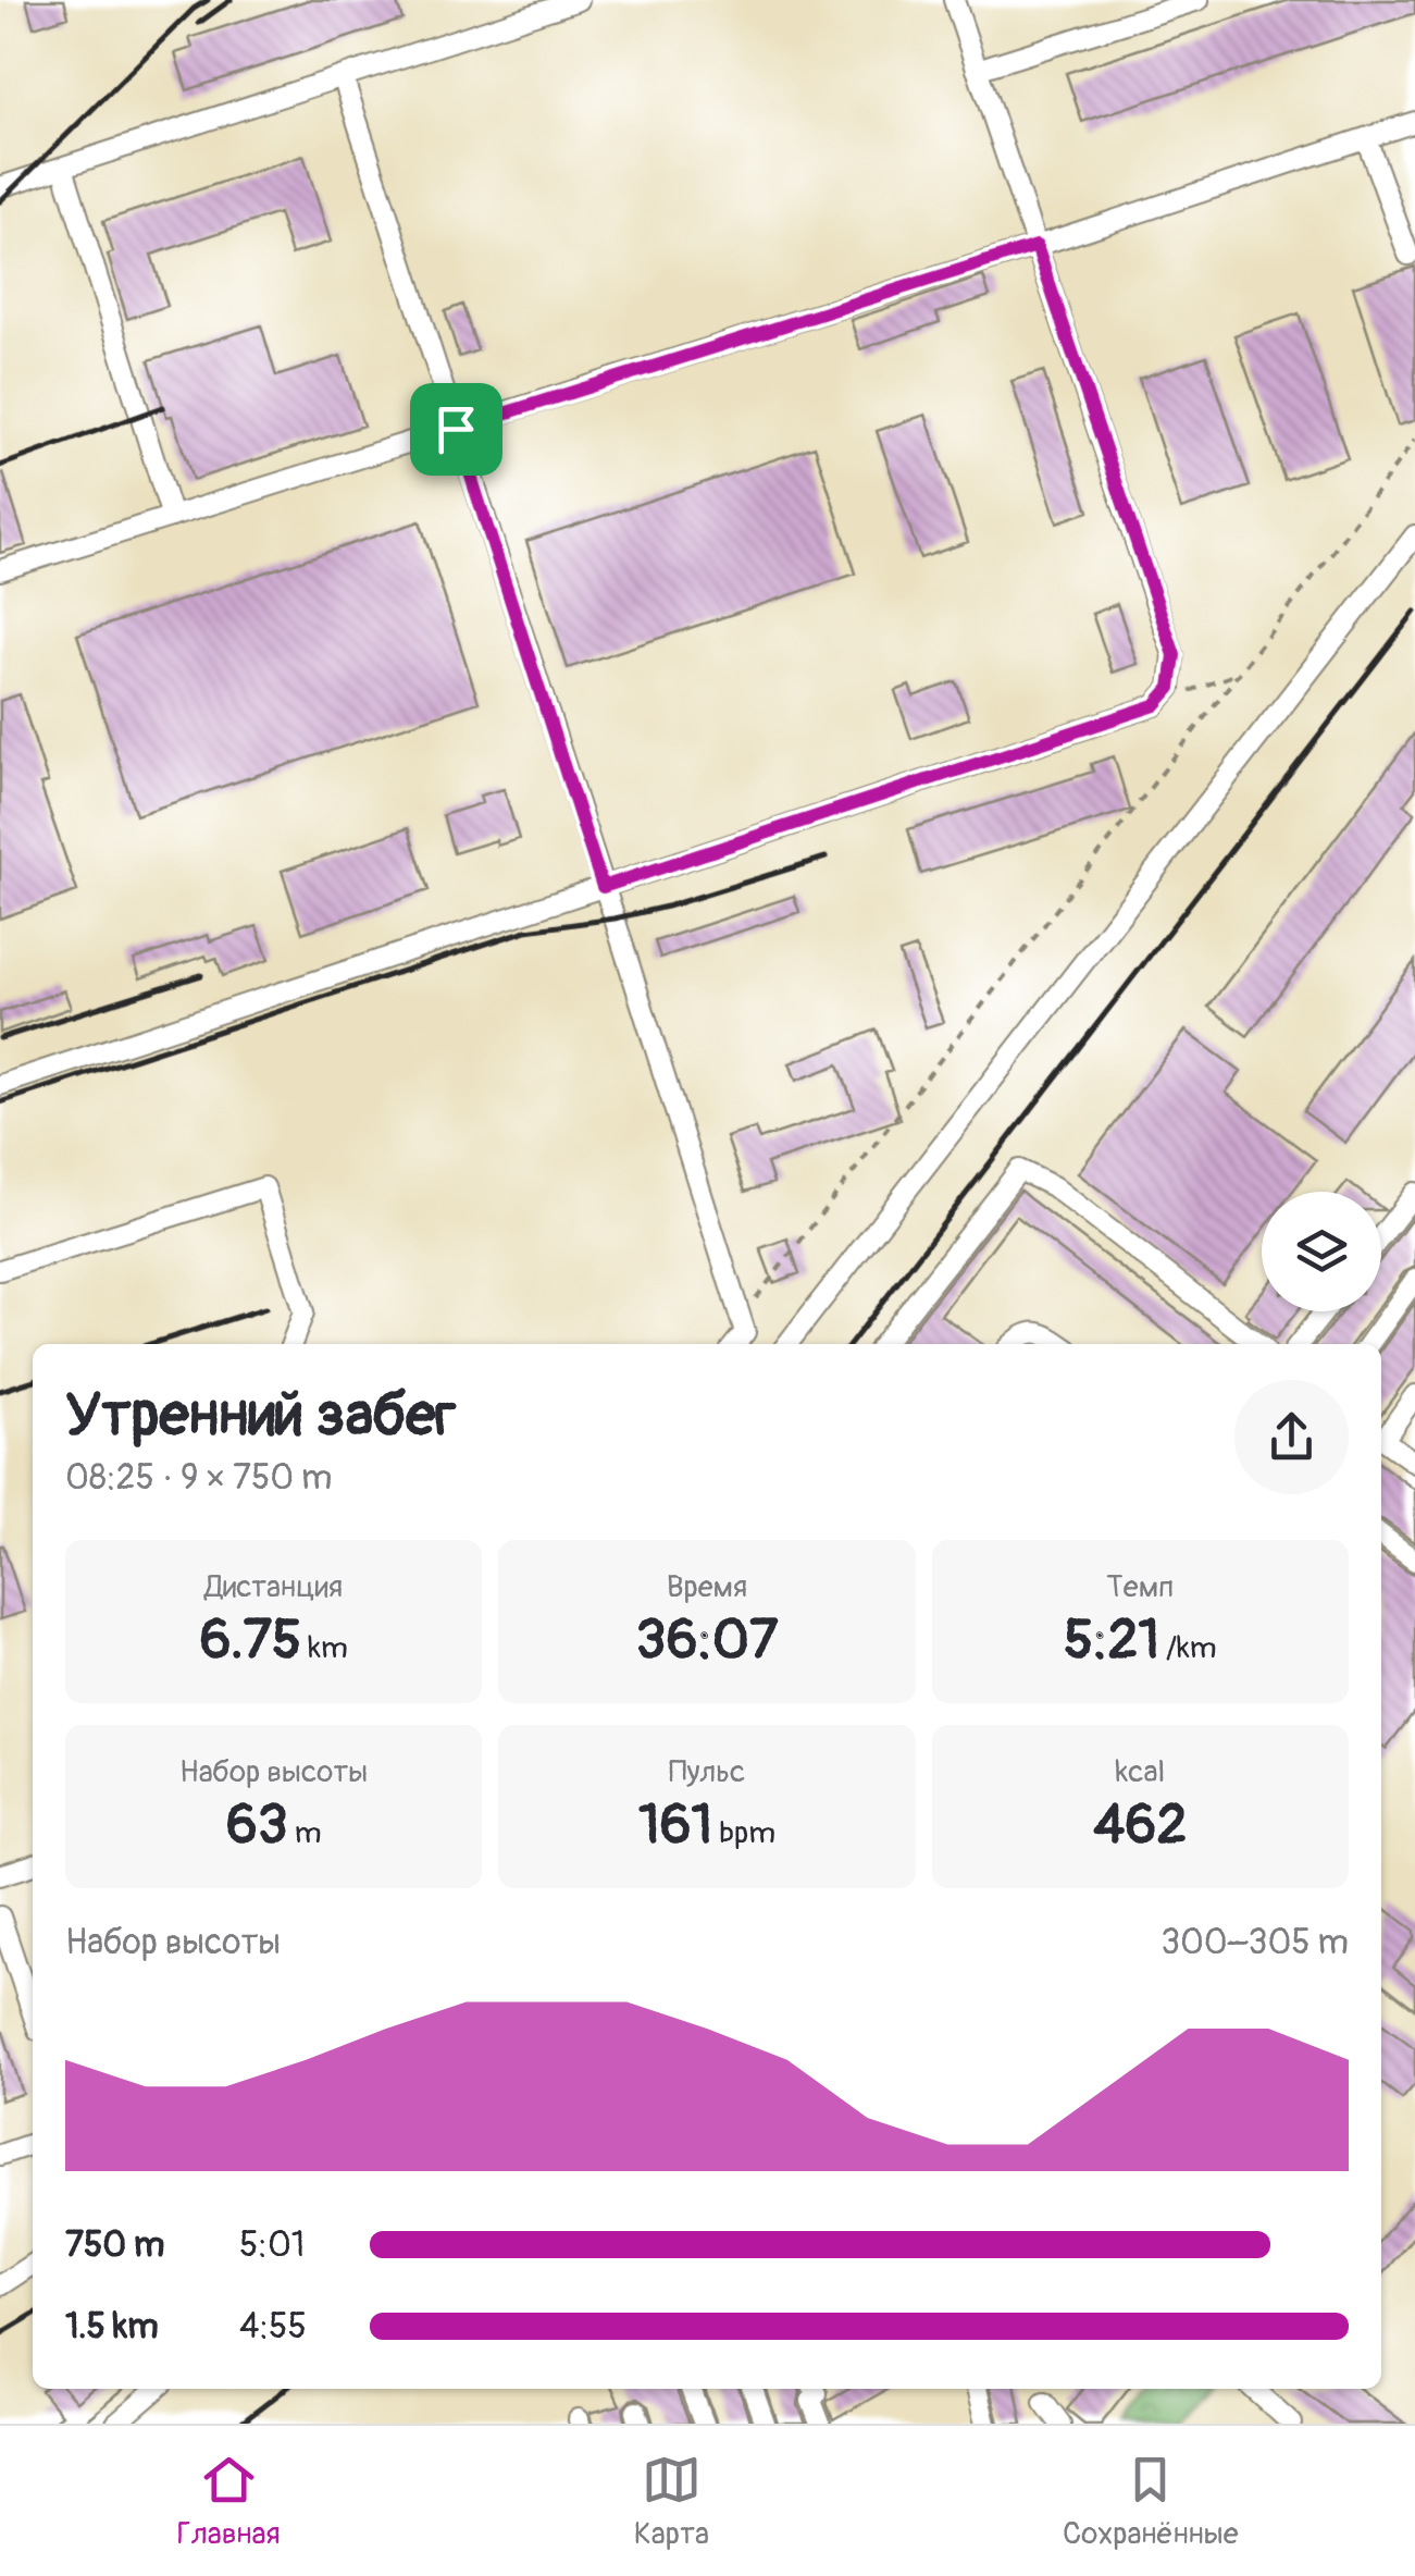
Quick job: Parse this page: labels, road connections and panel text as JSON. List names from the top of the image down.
{
  "page": {
    "heading": ["Утренний забег", "08:25 · 9 × 750 m"],
    "stats": [
      ["Дистанция", "6.75 km"],
      ["Время", "36:07"],
      ["Темп", "5:21 /km"],
      ["Набор высоты", "63 m"],
      ["Пульс", "161 bpm"],
      ["kcal", "462"]
    ],
    "chart": ["Набор высоты", "300–305 m"],
    "list": [
      {
        "name": "750 m",
        "note": "5:01"
      },
      {
        "name": "1.5 km",
        "note": "4:55"
      }
    ],
    "tabs": ["Главная", "Карта", "Сохранённые"]
  }
}
